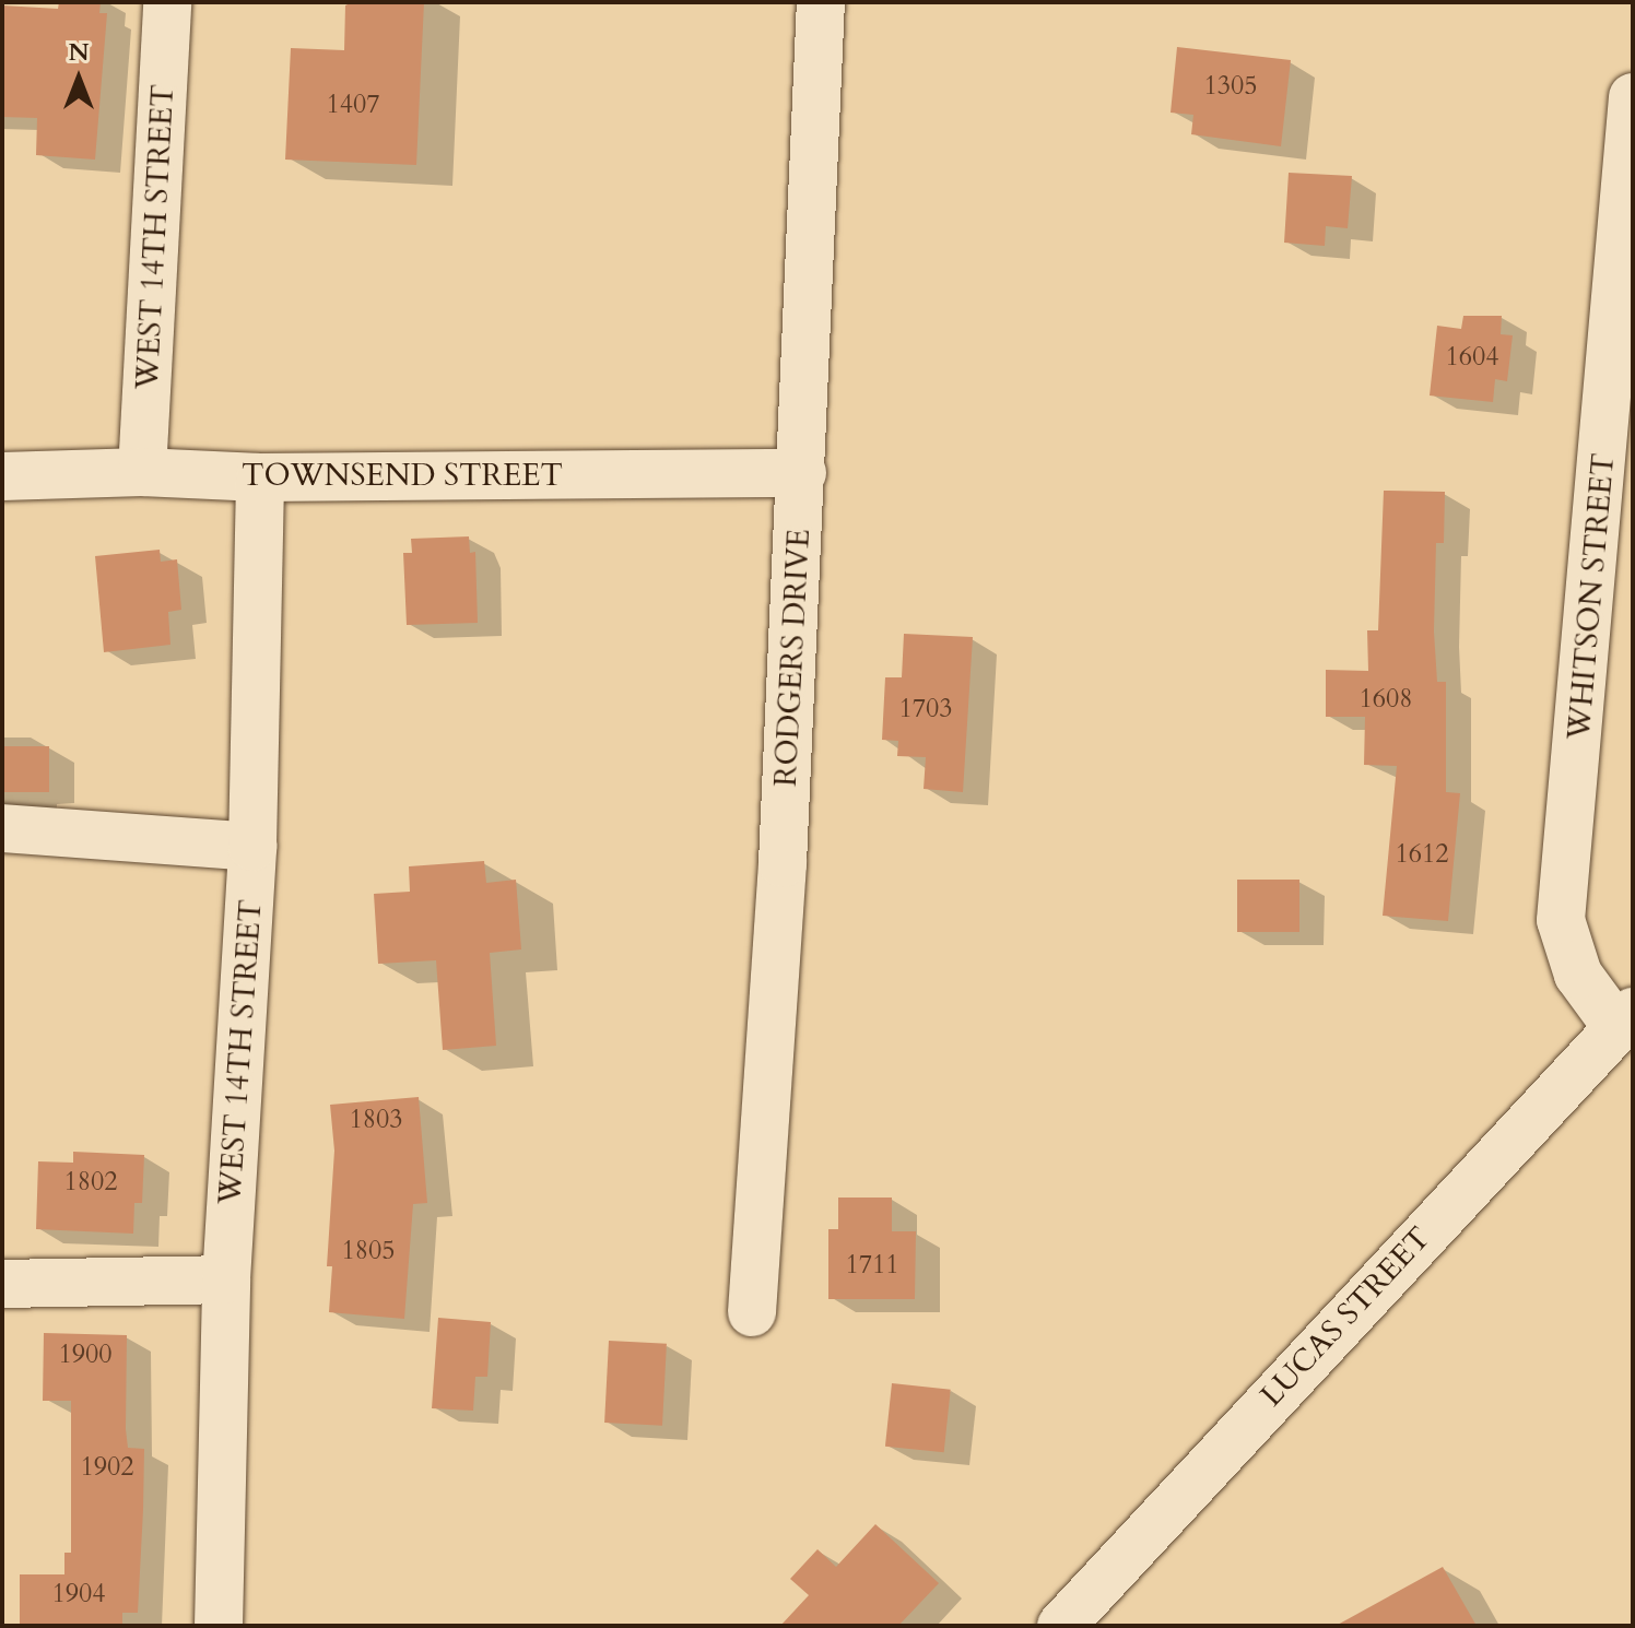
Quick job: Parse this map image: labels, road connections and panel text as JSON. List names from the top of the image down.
{
  "streets": {
    "street": [
      "WEST 14TH STREET",
      "TOWNSEND STREET",
      "WHITSON STREET",
      "RODGERS DRIVE",
      "LUCAS STREET"
    ]
  },
  "crossings": [
    ["WEST 14TH STREET", "TOWNSEND STREET"],
    ["TOWNSEND STREET", "RODGERS DRIVE"],
    ["WHITSON STREET", "LUCAS STREET"]
  ],
  "house_numbers": [
    "1305",
    "1407",
    "1604",
    "1608",
    "1703",
    "1612",
    "1803",
    "1802",
    "1805",
    "1711",
    "1900",
    "1902",
    "1904"
  ],
  "north": "top"
}
